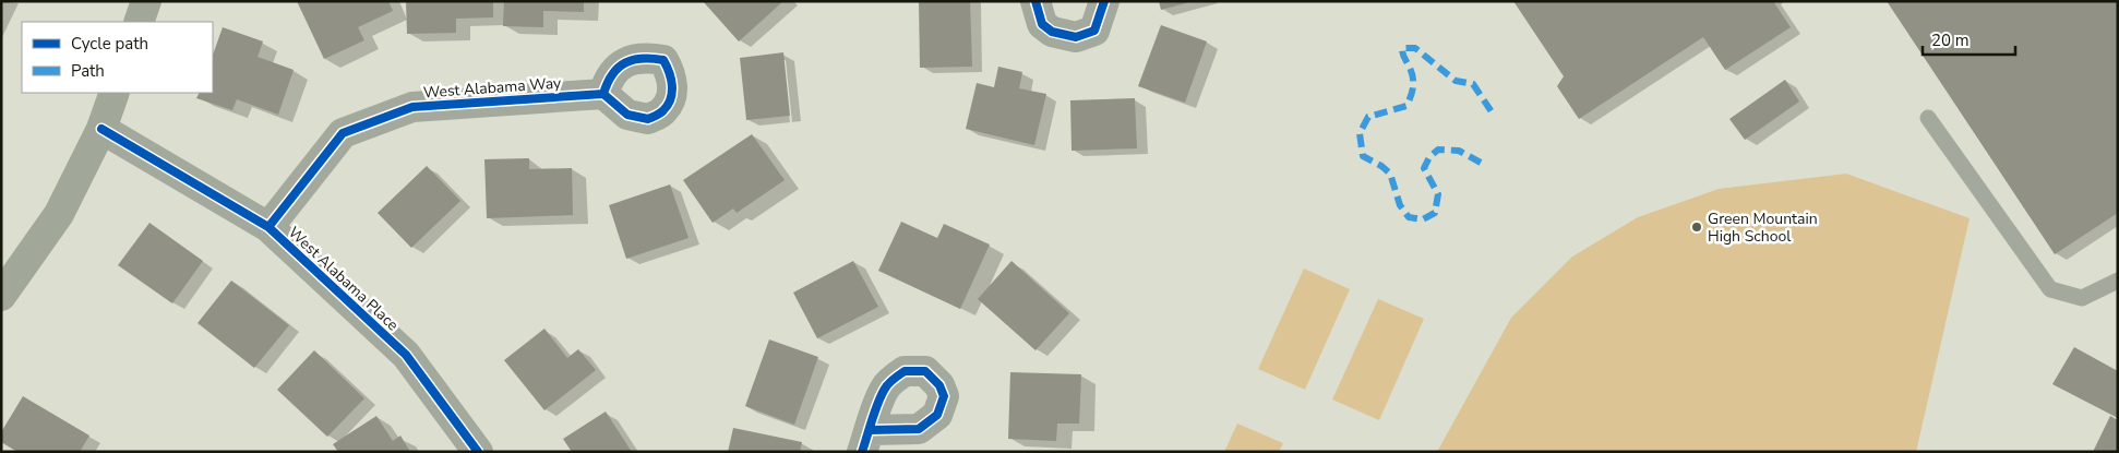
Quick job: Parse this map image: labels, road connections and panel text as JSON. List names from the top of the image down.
{
  "streets": {
    "street": ["West Alabama Way", "West Alabama Place"]
  },
  "crossings": [
    ["West Alabama Way", "West Alabama Place"]
  ],
  "places": ["Green Mountain High School"],
  "legend": ["Cycle path", "Path"],
  "scale_bar": "20 m"
}
